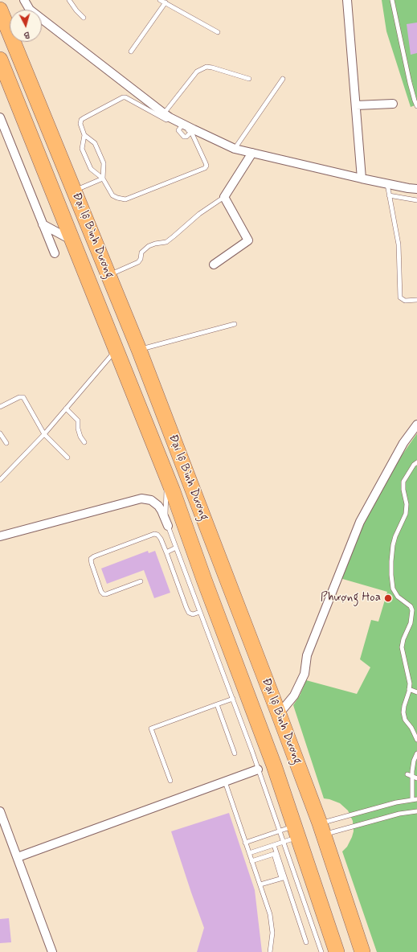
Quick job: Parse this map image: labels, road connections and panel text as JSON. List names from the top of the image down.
{
  "streets": {
    "highway": ["Đại lộ Bình Dương"]
  },
  "places": ["Phượng Hoa"],
  "north": "bottom"
}
